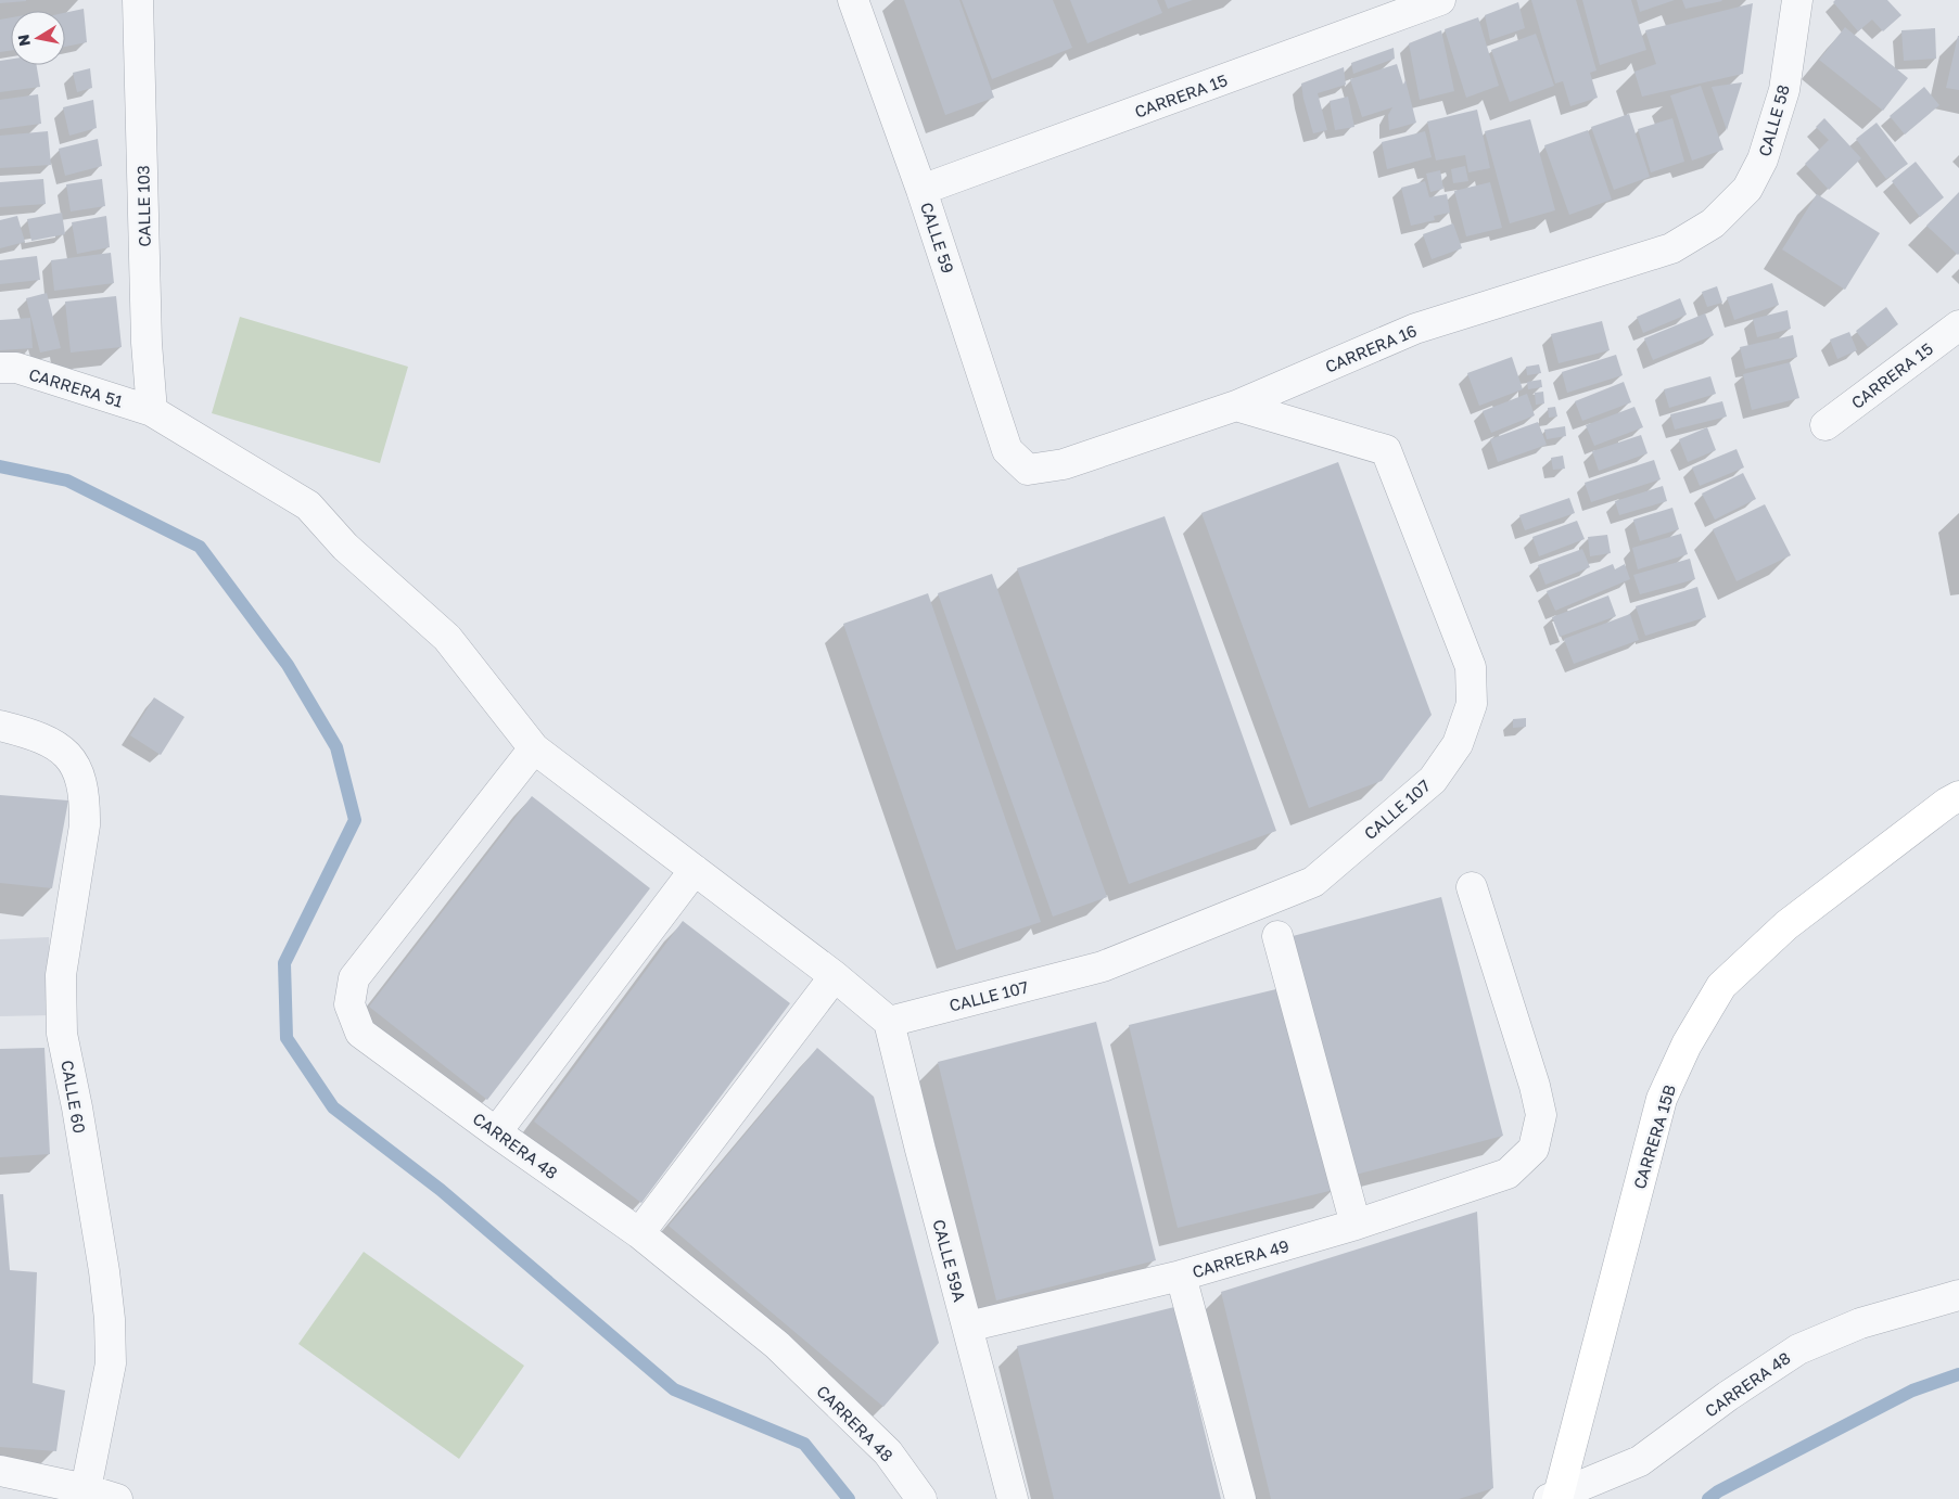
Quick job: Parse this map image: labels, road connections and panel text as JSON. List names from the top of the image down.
{
  "streets": {
    "street": [
      "CARRERA 15",
      "CALLE 58",
      "CALLE 103",
      "CALLE 59",
      "CARRERA 16",
      "CARRERA 51",
      "CALLE 107",
      "CALLE 60",
      "CARRERA 15B",
      "CARRERA 48",
      "CARRERA 49",
      "CALLE 59A"
    ]
  },
  "crossings": [
    ["CARRERA 15", "CALLE 59"],
    ["CALLE 58", "CARRERA 16"],
    ["CALLE 103", "CARRERA 51"],
    ["CALLE 59", "CARRERA 16"],
    ["CARRERA 16", "CALLE 107"],
    ["CARRERA 51", "CALLE 107"],
    ["CARRERA 51", "CARRERA 48"],
    ["CARRERA 51", "CALLE 59A"],
    ["CALLE 107", "CALLE 59A"],
    ["CARRERA 15B", "CARRERA 48"],
    ["CARRERA 49", "CALLE 59A"]
  ],
  "north": "left"
}
